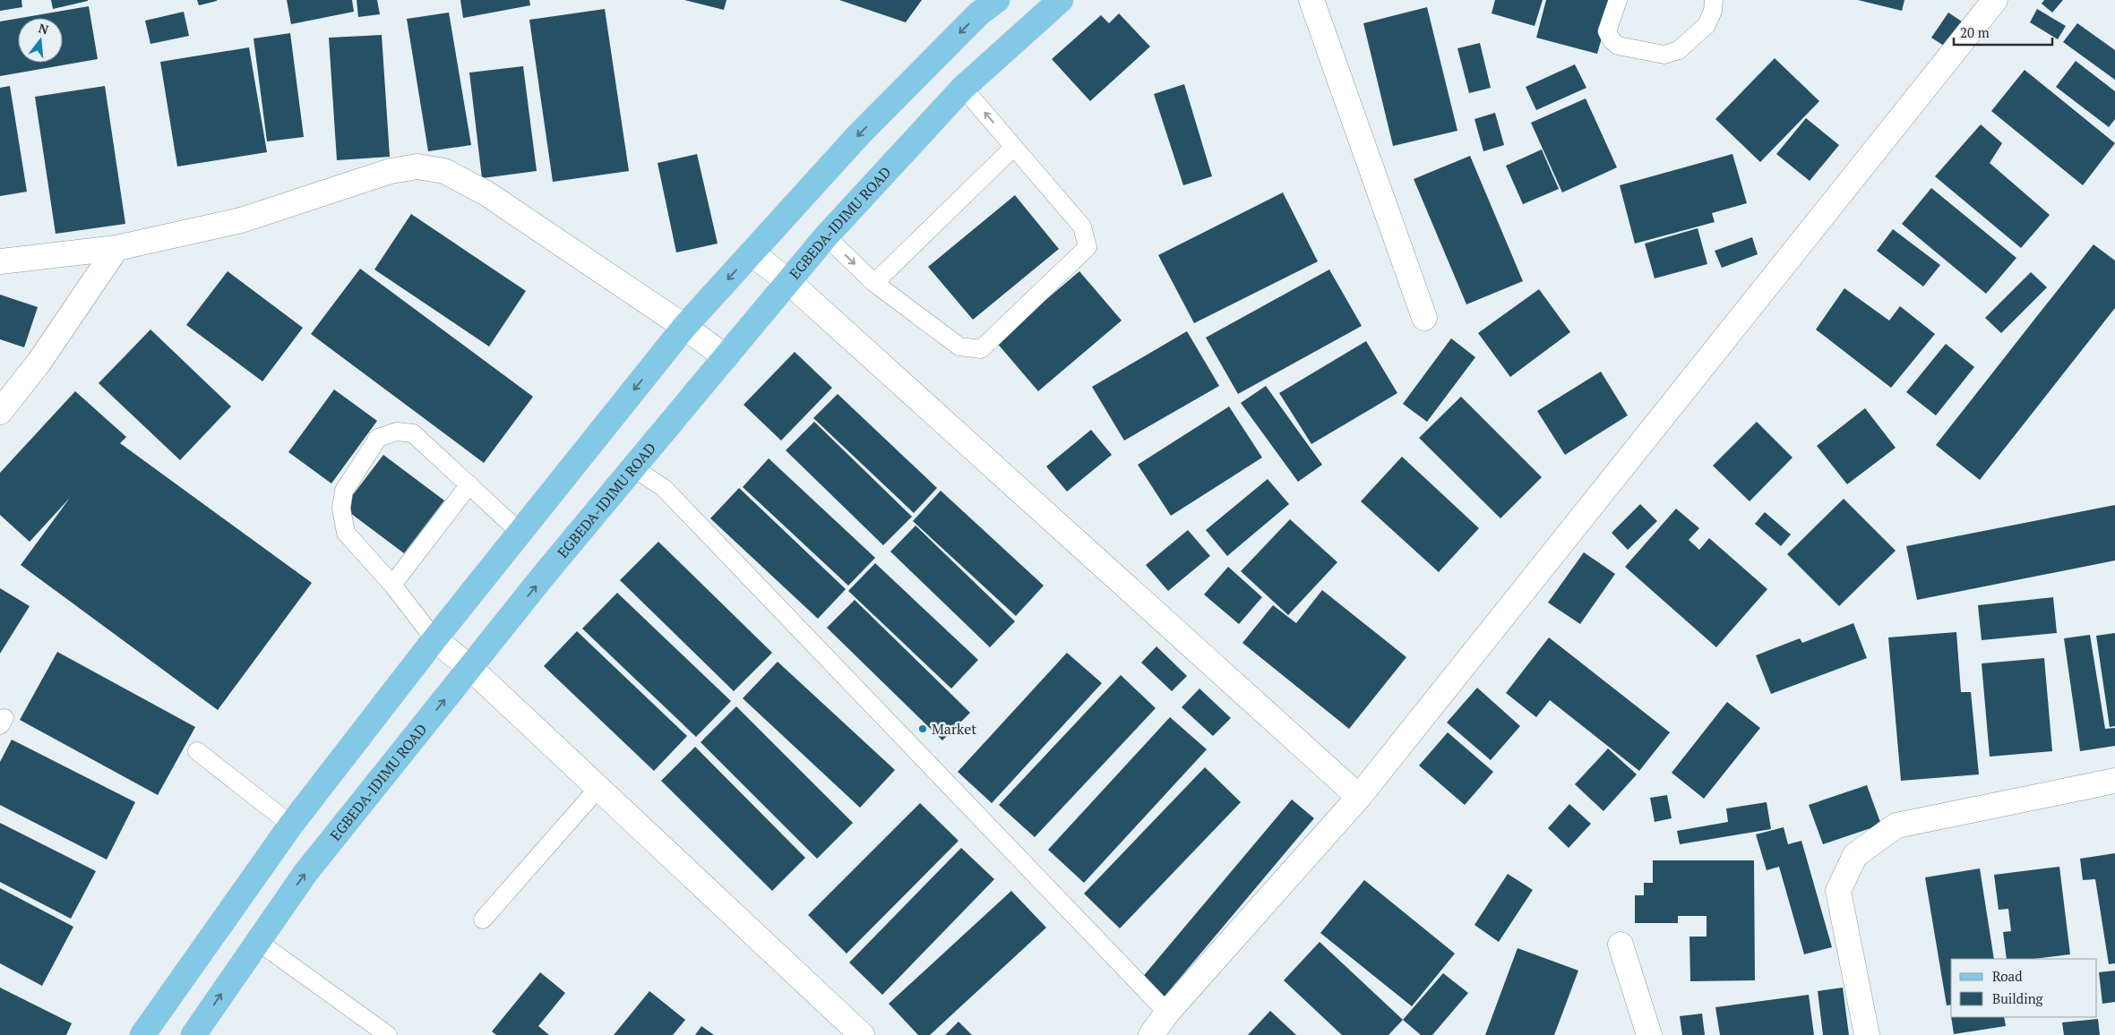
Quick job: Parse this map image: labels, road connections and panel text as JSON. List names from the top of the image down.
{
  "streets": {
    "main road": ["EGBEDA-IDIMU ROAD"]
  },
  "places": ["Market"],
  "legend": ["Road", "Building"],
  "scale_bar": "20 m",
  "north": "top"
}
